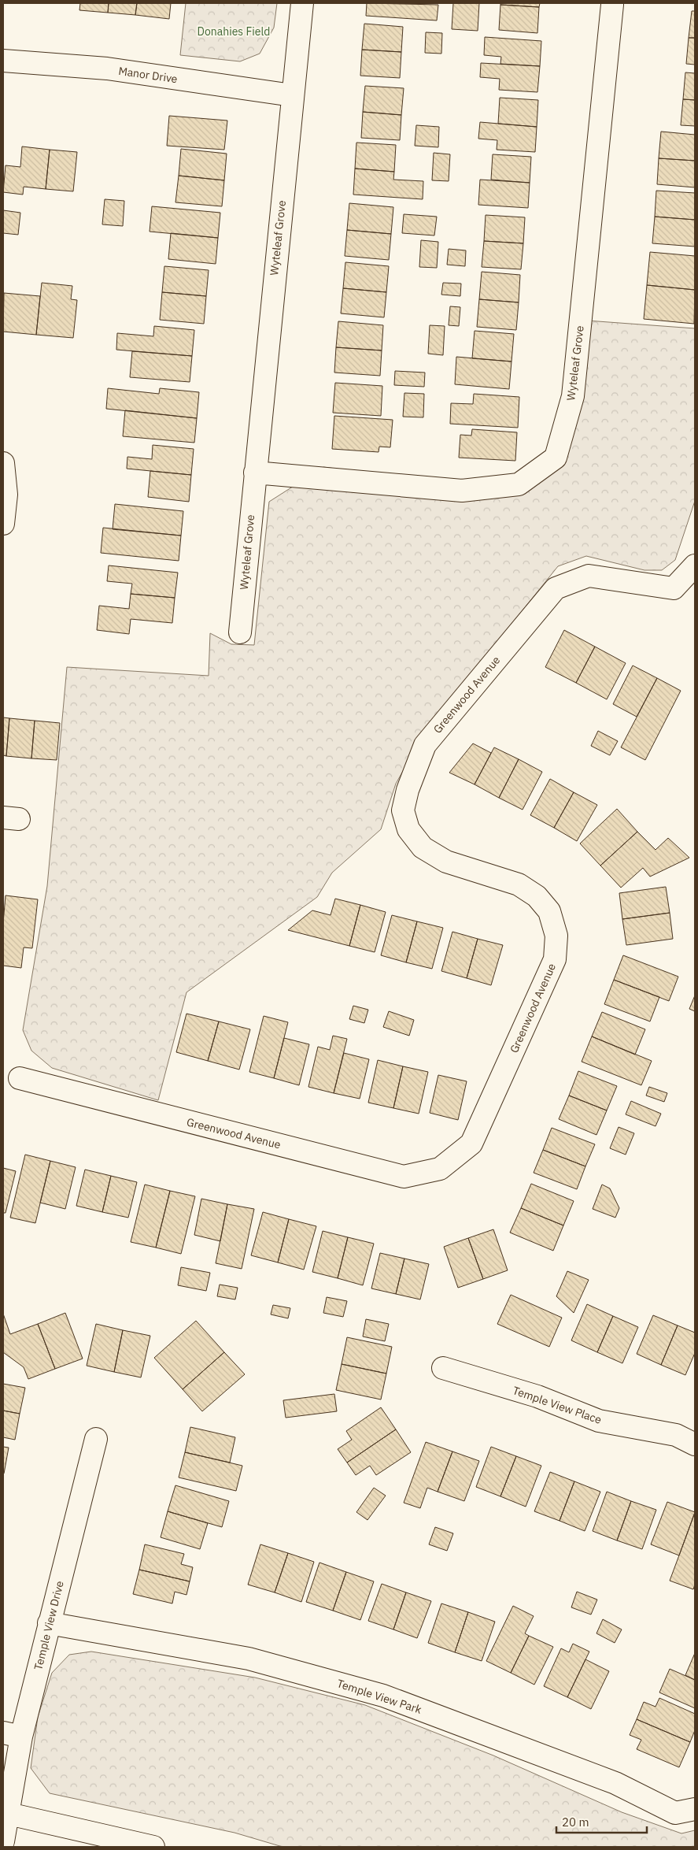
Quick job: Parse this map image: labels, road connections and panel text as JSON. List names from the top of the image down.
{
  "streets": {
    "street": [
      "Manor Drive",
      "Wyteleaf Grove",
      "Greenwood Avenue",
      "Temple View Place",
      "Temple View Drive",
      "Temple View Park"
    ]
  },
  "crossings": [
    ["Manor Drive", "Wyteleaf Grove"],
    ["Temple View Drive", "Temple View Park"]
  ],
  "parks": ["Donahies Field"],
  "scale_bar": "20 m"
}
